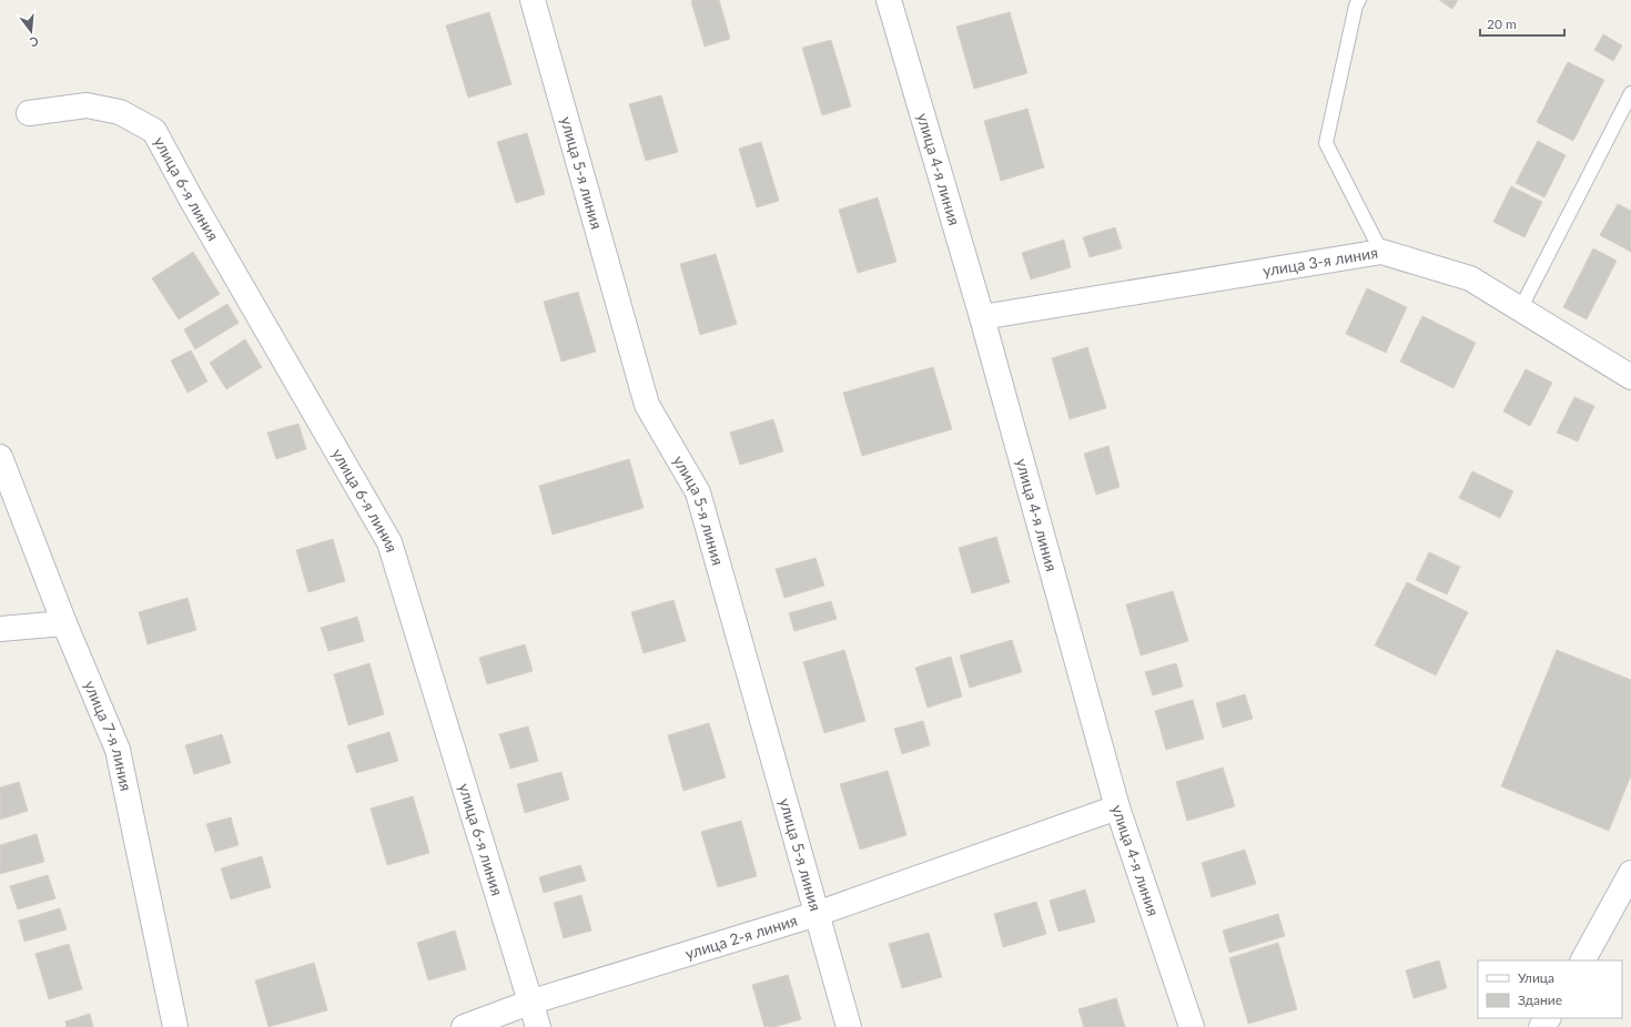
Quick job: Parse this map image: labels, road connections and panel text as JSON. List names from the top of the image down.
{
  "streets": {
    "street": [
      "улица 4-я линия",
      "улица 5-я линия",
      "улица 6-я линия",
      "улица 3-я линия",
      "улица 7-я линия",
      "улица 2-я линия"
    ]
  },
  "crossings": [
    ["улица 4-я линия", "улица 3-я линия"],
    ["улица 4-я линия", "улица 2-я линия"],
    ["улица 5-я линия", "улица 2-я линия"],
    ["улица 6-я линия", "улица 2-я линия"]
  ],
  "legend": ["Улица", "Здание"],
  "scale_bar": "20 m",
  "north": "bottom"
}
